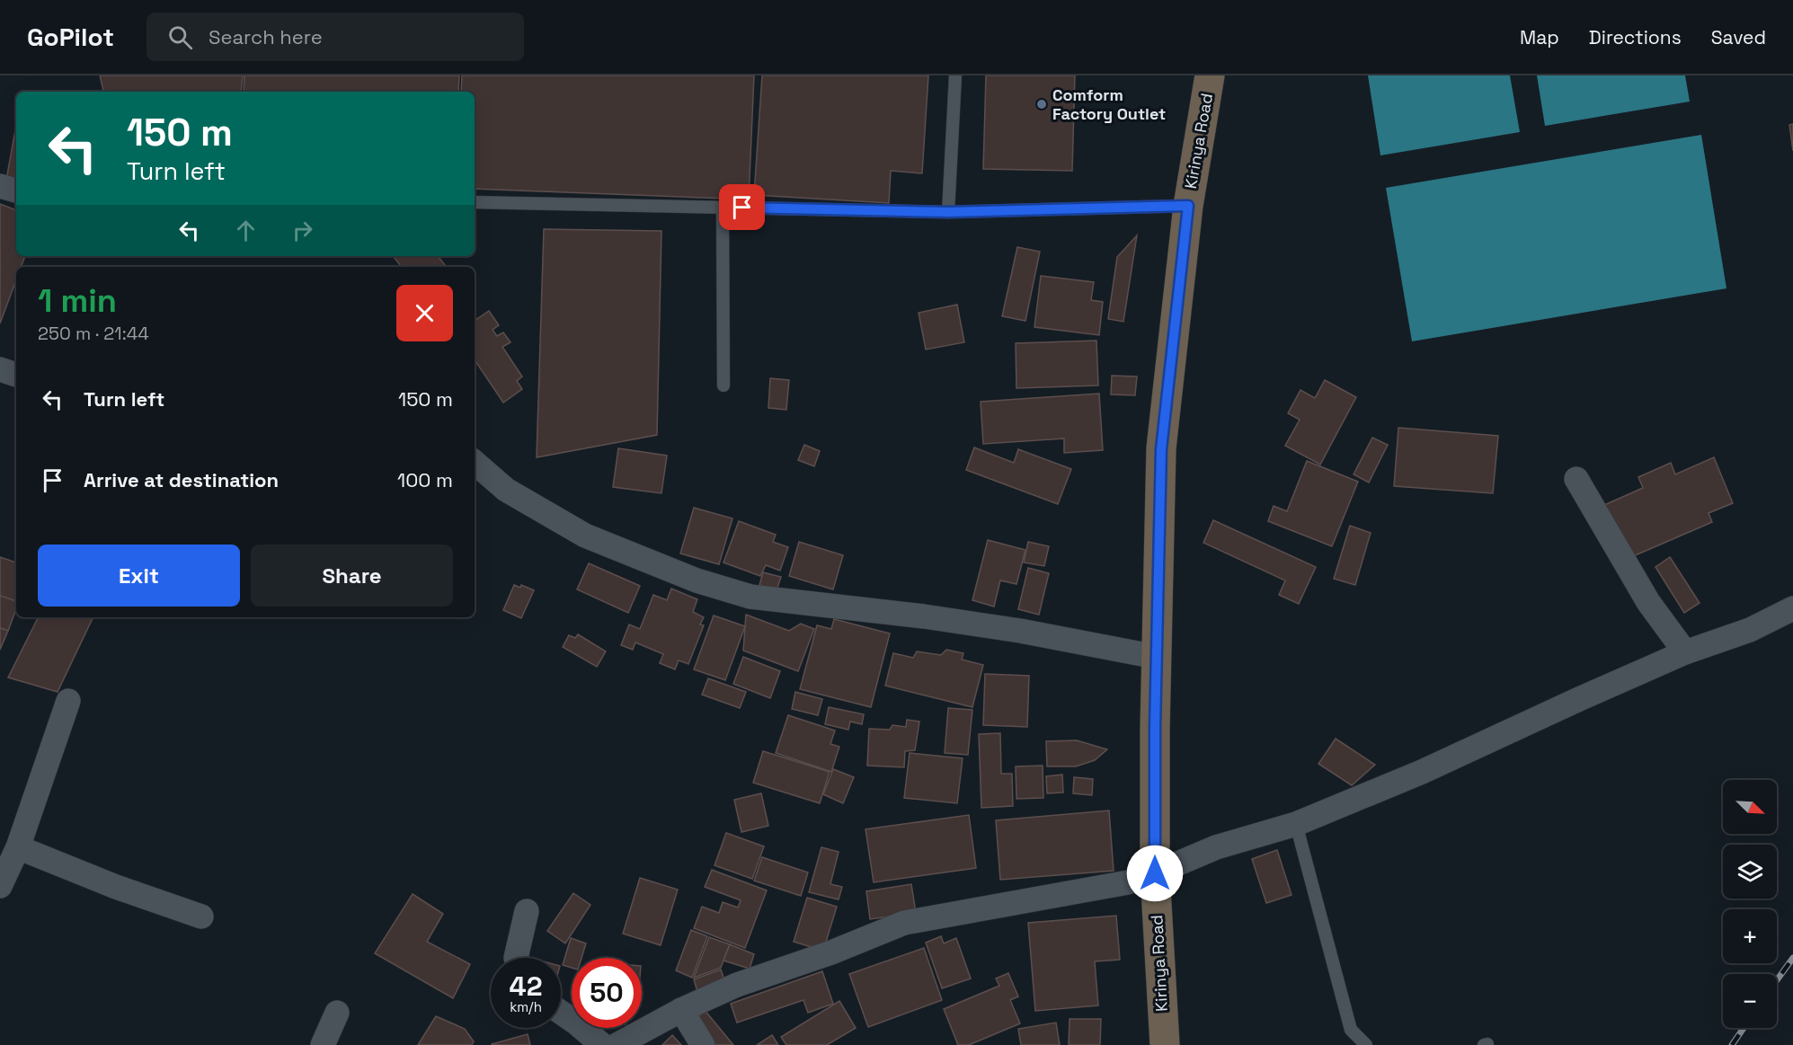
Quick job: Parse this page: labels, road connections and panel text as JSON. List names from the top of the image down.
{
  "streets": {
    "main road": ["Kirinya Road"]
  },
  "places": ["Comform Factory Outlet"],
  "north": "bottom right",
  "page": {
    "header": "GoPilot",
    "search": "Search here",
    "nav": ["Map", "Directions", "Saved"],
    "turn": ["150 m", "Turn left"],
    "heading": ["1 min", "250 m · 21:44"],
    "list": [
      {
        "name": "Turn left",
        "value": "150 m"
      },
      {
        "name": "Arrive at destination",
        "value": "100 m"
      }
    ],
    "buttons": ["Exit", "Share"],
    "map_buttons": ["+", "−"],
    "speed": "42 km/h",
    "limit": "50"
  }
}
